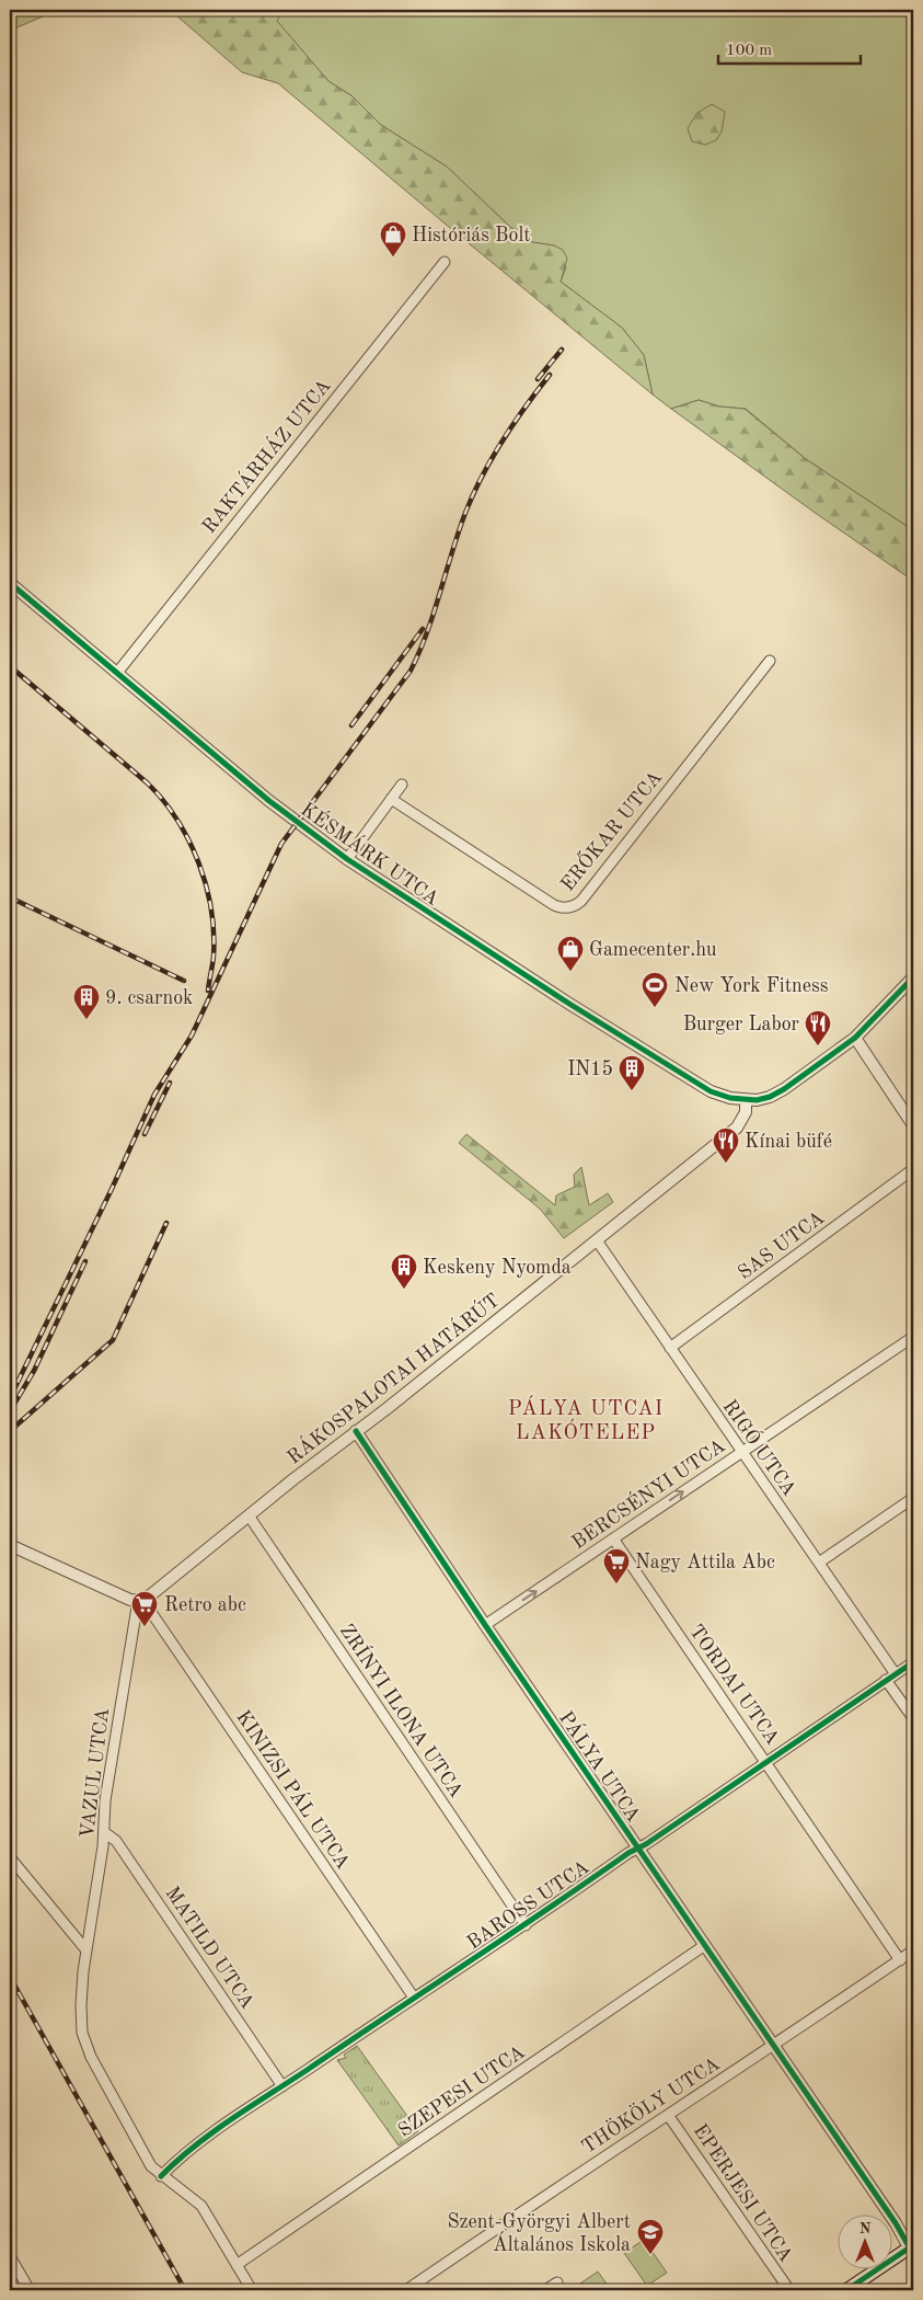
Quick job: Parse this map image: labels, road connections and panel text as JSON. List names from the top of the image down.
{
  "streets": {
    "street": [
      "RAKTÁRHÁZ UTCA",
      "ERŐKAR UTCA",
      "KÉSMÁRK UTCA",
      "SAS UTCA",
      "RÁKOSPALOTAI HATÁRÚT",
      "RIGÓ UTCA",
      "BERCSÉNYI UTCA",
      "TORDAI UTCA",
      "ZRÍNYI ILONA UTCA",
      "PÁLYA UTCA",
      "VAZUL UTCA",
      "KINIZSI PÁL UTCA",
      "BAROSS UTCA",
      "MATILD UTCA",
      "SZEPESI UTCA",
      "THÖKÖLY UTCA",
      "EPERJESI UTCA"
    ]
  },
  "crossings": [
    ["RAKTÁRHÁZ UTCA", "KÉSMÁRK UTCA"],
    ["KÉSMÁRK UTCA", "RÁKOSPALOTAI HATÁRÚT"],
    ["SAS UTCA", "RIGÓ UTCA"],
    ["RÁKOSPALOTAI HATÁRÚT", "RIGÓ UTCA"],
    ["RÁKOSPALOTAI HATÁRÚT", "ZRÍNYI ILONA UTCA"],
    ["RÁKOSPALOTAI HATÁRÚT", "PÁLYA UTCA"],
    ["RÁKOSPALOTAI HATÁRÚT", "VAZUL UTCA"],
    ["RÁKOSPALOTAI HATÁRÚT", "KINIZSI PÁL UTCA"],
    ["RIGÓ UTCA", "BERCSÉNYI UTCA"],
    ["RIGÓ UTCA", "BAROSS UTCA"],
    ["BERCSÉNYI UTCA", "TORDAI UTCA"],
    ["BERCSÉNYI UTCA", "PÁLYA UTCA"],
    ["TORDAI UTCA", "BAROSS UTCA"],
    ["TORDAI UTCA", "THÖKÖLY UTCA"],
    ["ZRÍNYI ILONA UTCA", "BAROSS UTCA"],
    ["PÁLYA UTCA", "BAROSS UTCA"],
    ["PÁLYA UTCA", "SZEPESI UTCA"],
    ["PÁLYA UTCA", "THÖKÖLY UTCA"],
    ["VAZUL UTCA", "KINIZSI PÁL UTCA"],
    ["VAZUL UTCA", "BAROSS UTCA"],
    ["VAZUL UTCA", "MATILD UTCA"],
    ["VAZUL UTCA", "SZEPESI UTCA"],
    ["KINIZSI PÁL UTCA", "BAROSS UTCA"],
    ["BAROSS UTCA", "MATILD UTCA"],
    ["THÖKÖLY UTCA", "EPERJESI UTCA"]
  ],
  "one_way": ["BERCSÉNYI UTCA"],
  "districts": ["PÁLYA UTCAI LAKÓTELEP"],
  "places": {
    "shop": ["Históriás Bolt", "Gamecenter.hu"],
    "sports": ["New York Fitness"],
    "building": ["9. csarnok", "IN15", "Keskeny Nyomda"],
    "restaurant": ["Burger Labor", "Kínai büfé"],
    "supermarket": ["Nagy Attila Abc", "Retro abc"],
    "school or university": ["Szent-Györgyi Albert Általános Iskola"]
  },
  "scale_bar": "100 m",
  "north": "top"
}
